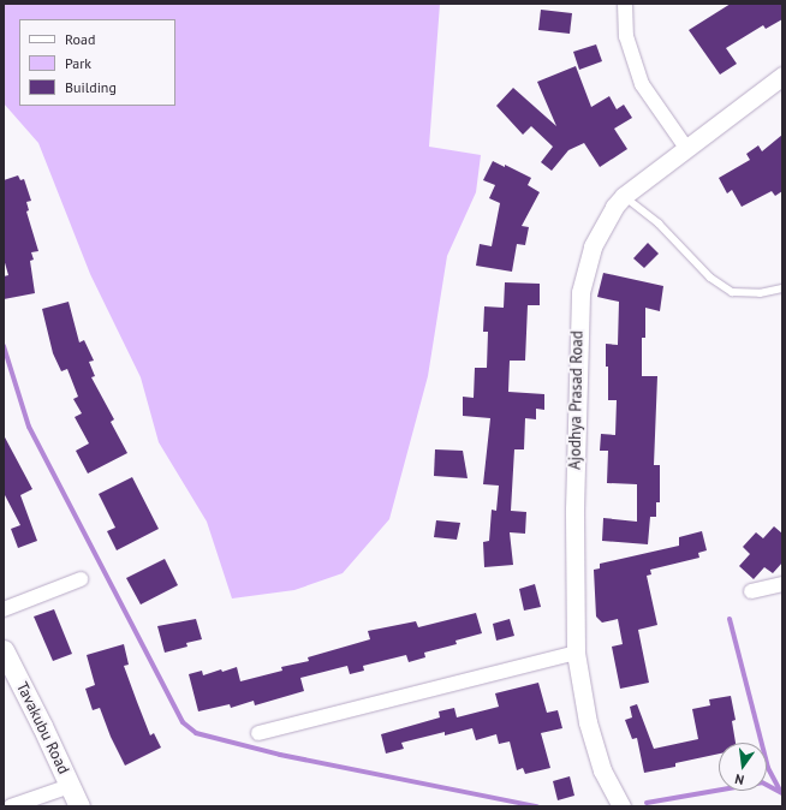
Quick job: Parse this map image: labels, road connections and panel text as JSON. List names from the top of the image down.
{
  "streets": {
    "main road": ["Tavakubu Road"],
    "street": ["Ajodhya Prasad Road"]
  },
  "legend": ["Road", "Park", "Building"],
  "north": "bottom"
}
